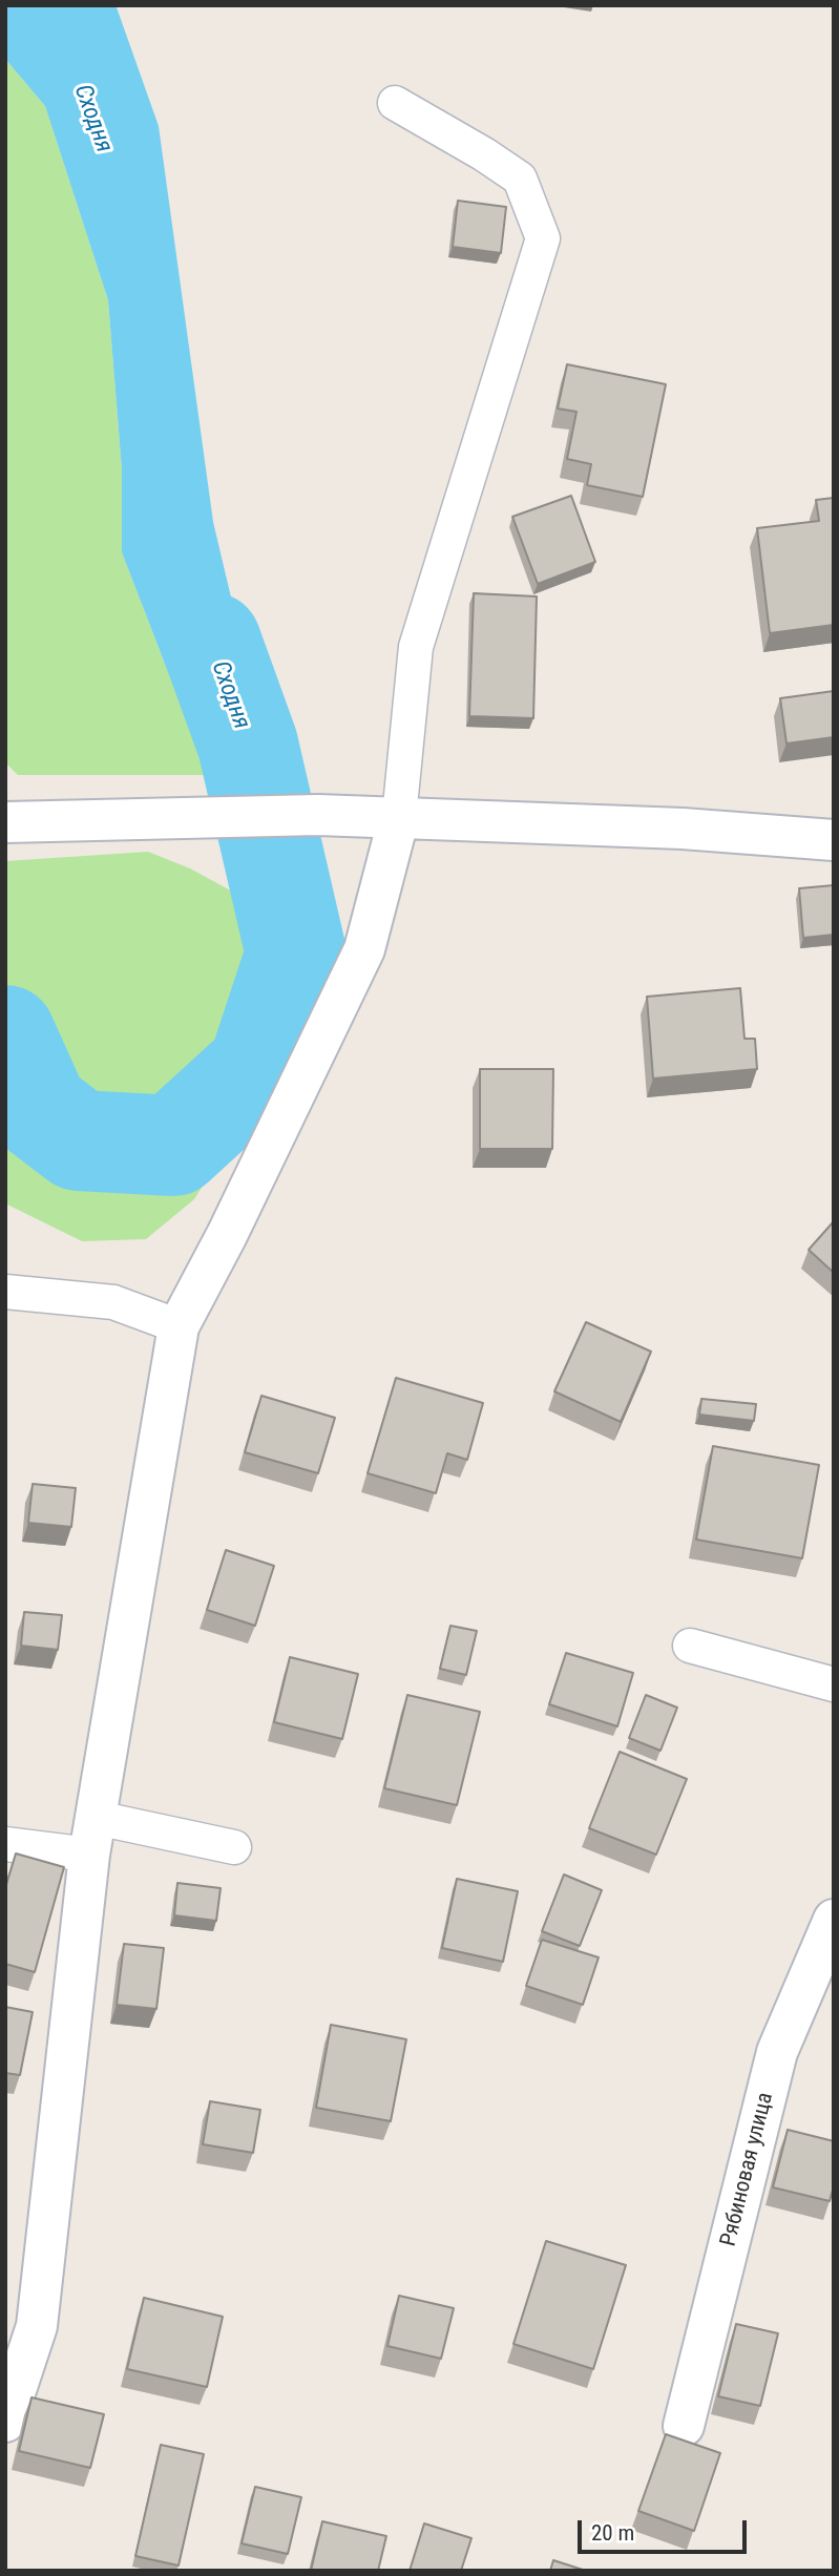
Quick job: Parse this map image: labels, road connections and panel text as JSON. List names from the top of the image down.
{
  "streets": {
    "street": ["Рябиновая улица"]
  },
  "water": ["Сходня"],
  "scale_bar": "20 m"
}
